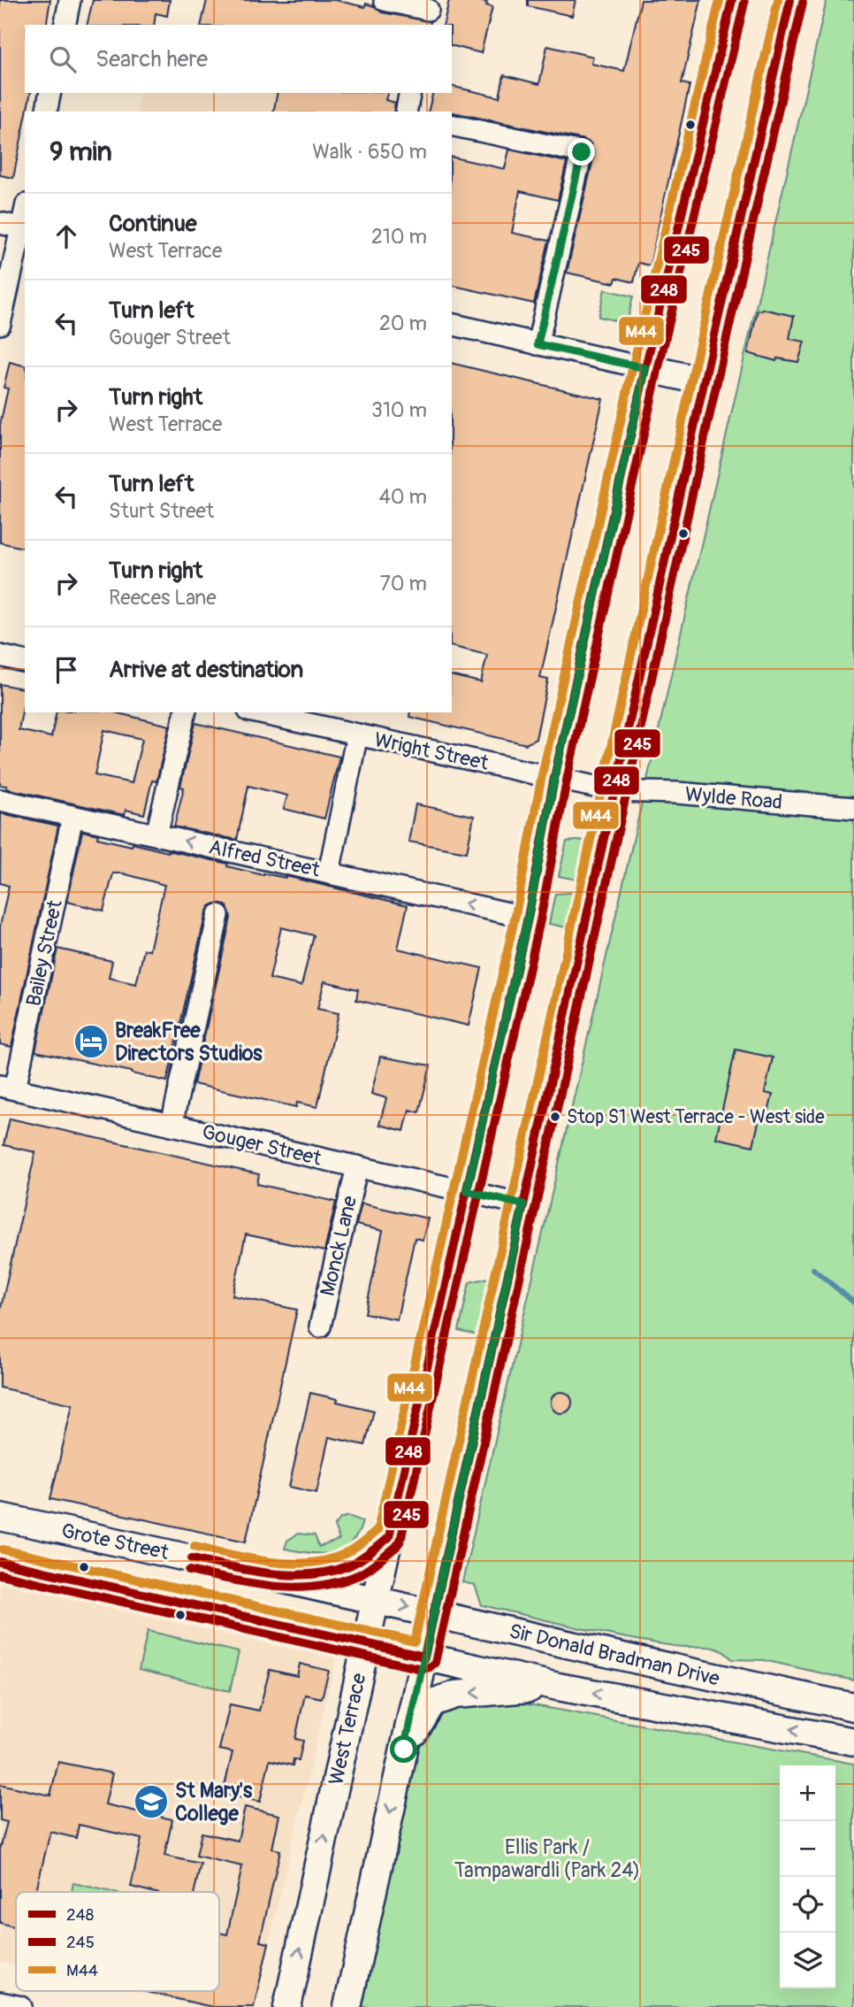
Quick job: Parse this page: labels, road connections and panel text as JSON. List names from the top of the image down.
{
  "streets": {
    "main road": ["Grote Street", "Sir Donald Bradman Drive", "West Terrace"],
    "street": [
      "Wright Street",
      "Wylde Road",
      "Alfred Street",
      "Bailey Street",
      "Gouger Street",
      "Monck Lane"
    ]
  },
  "crossings": [
    ["Wright Street", "Wylde Road"],
    ["Wright Street", "West Terrace"],
    ["Alfred Street", "Bailey Street"],
    ["Alfred Street", "West Terrace"],
    ["Bailey Street", "Gouger Street"],
    ["Gouger Street", "Monck Lane"],
    ["Gouger Street", "West Terrace"],
    ["Grote Street", "Sir Donald Bradman Drive"],
    ["Grote Street", "West Terrace"],
    ["Sir Donald Bradman Drive", "West Terrace"]
  ],
  "one_way": ["Alfred Street"],
  "parks": ["Ellis Park / Tampawardli (Park 24)"],
  "places": {
    "hotel": ["BreakFree Directors Studios"],
    "other": ["Stop S1 West Terrace - West side"],
    "school or university": ["St Mary's College"]
  },
  "lines": ["transit line 248", "transit line M44", "transit line 245"],
  "legend": ["248", "245", "M44"],
  "page": {
    "search": "Search here",
    "heading": ["9 min", "Walk · 650 m"],
    "list": [
      ["Continue", "West Terrace", "210 m"],
      ["Turn left", "Gouger Street", "20 m"],
      ["Turn right", "West Terrace", "310 m"],
      ["Turn left", "Sturt Street", "40 m"],
      ["Turn right", "Reeces Lane", "70 m"],
      "Arrive at destination"
    ],
    "map_buttons": ["+", "−"]
  }
}
